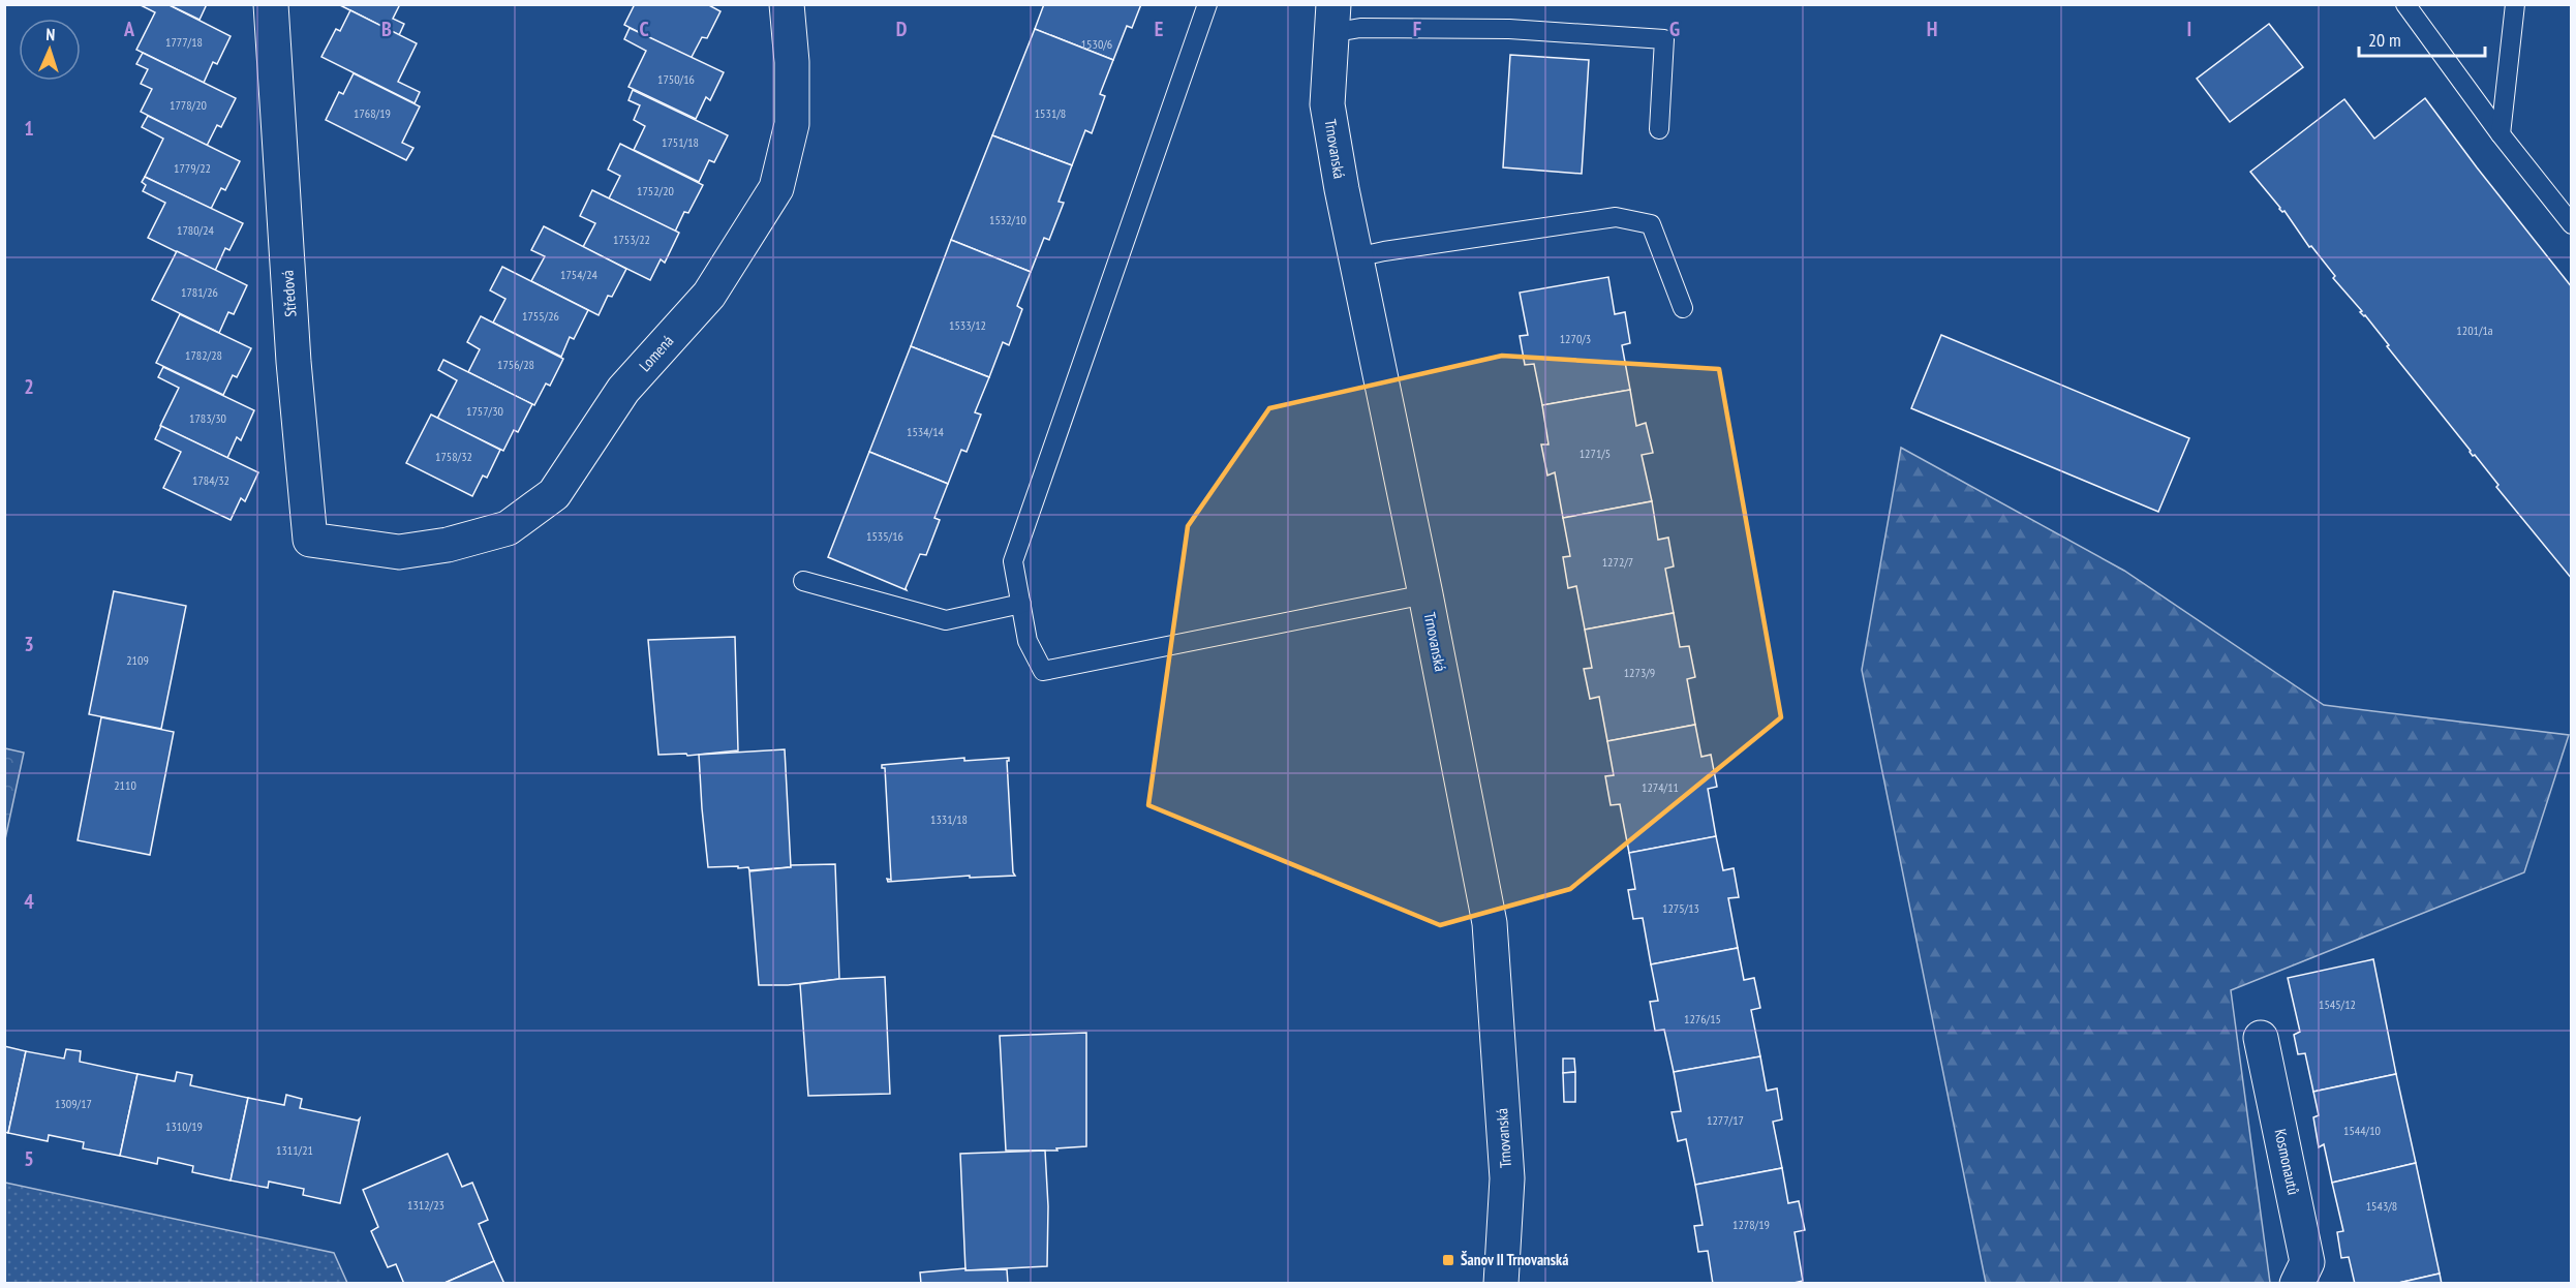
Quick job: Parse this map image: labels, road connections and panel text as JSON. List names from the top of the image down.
{
  "streets": {
    "street": [
      "Trnovanská",
      "Středová",
      "Lomená",
      "Kosmonautů"
    ]
  },
  "crossings": [
    ["Středová", "Lomená"]
  ],
  "places": {
    "transit": ["Šanov II Trnovanská"]
  },
  "house_numbers": [
    "1777/18",
    "1530/6",
    "1750/16",
    "1778/20",
    "1768/19",
    "1531/8",
    "1751/18",
    "1779/22",
    "1752/20",
    "1532/10",
    "1780/24",
    "1753/22",
    "1754/24",
    "1781/26",
    "1755/26",
    "1533/12",
    "1201/1a",
    "1270/3",
    "1782/28",
    "1756/28",
    "1757/30",
    "1783/30",
    "1534/14",
    "1271/5",
    "1758/32",
    "1784/32",
    "1535/16",
    "1272/7",
    "2109",
    "1273/9",
    "2110",
    "1274/11",
    "1331/18",
    "1275/13",
    "1545/12",
    "1276/15",
    "1309/17",
    "1277/17",
    "1310/19",
    "1544/10",
    "1311/21",
    "1312/23",
    "1543/8",
    "1278/19"
  ],
  "scale_bar": "20 m",
  "north": "top",
  "grid": {
    "columns": [
      "A",
      "B",
      "C",
      "D",
      "E",
      "F",
      "G",
      "H",
      "I"
    ],
    "rows": [
      "1",
      "2",
      "3",
      "4",
      "5"
    ]
  }
}
